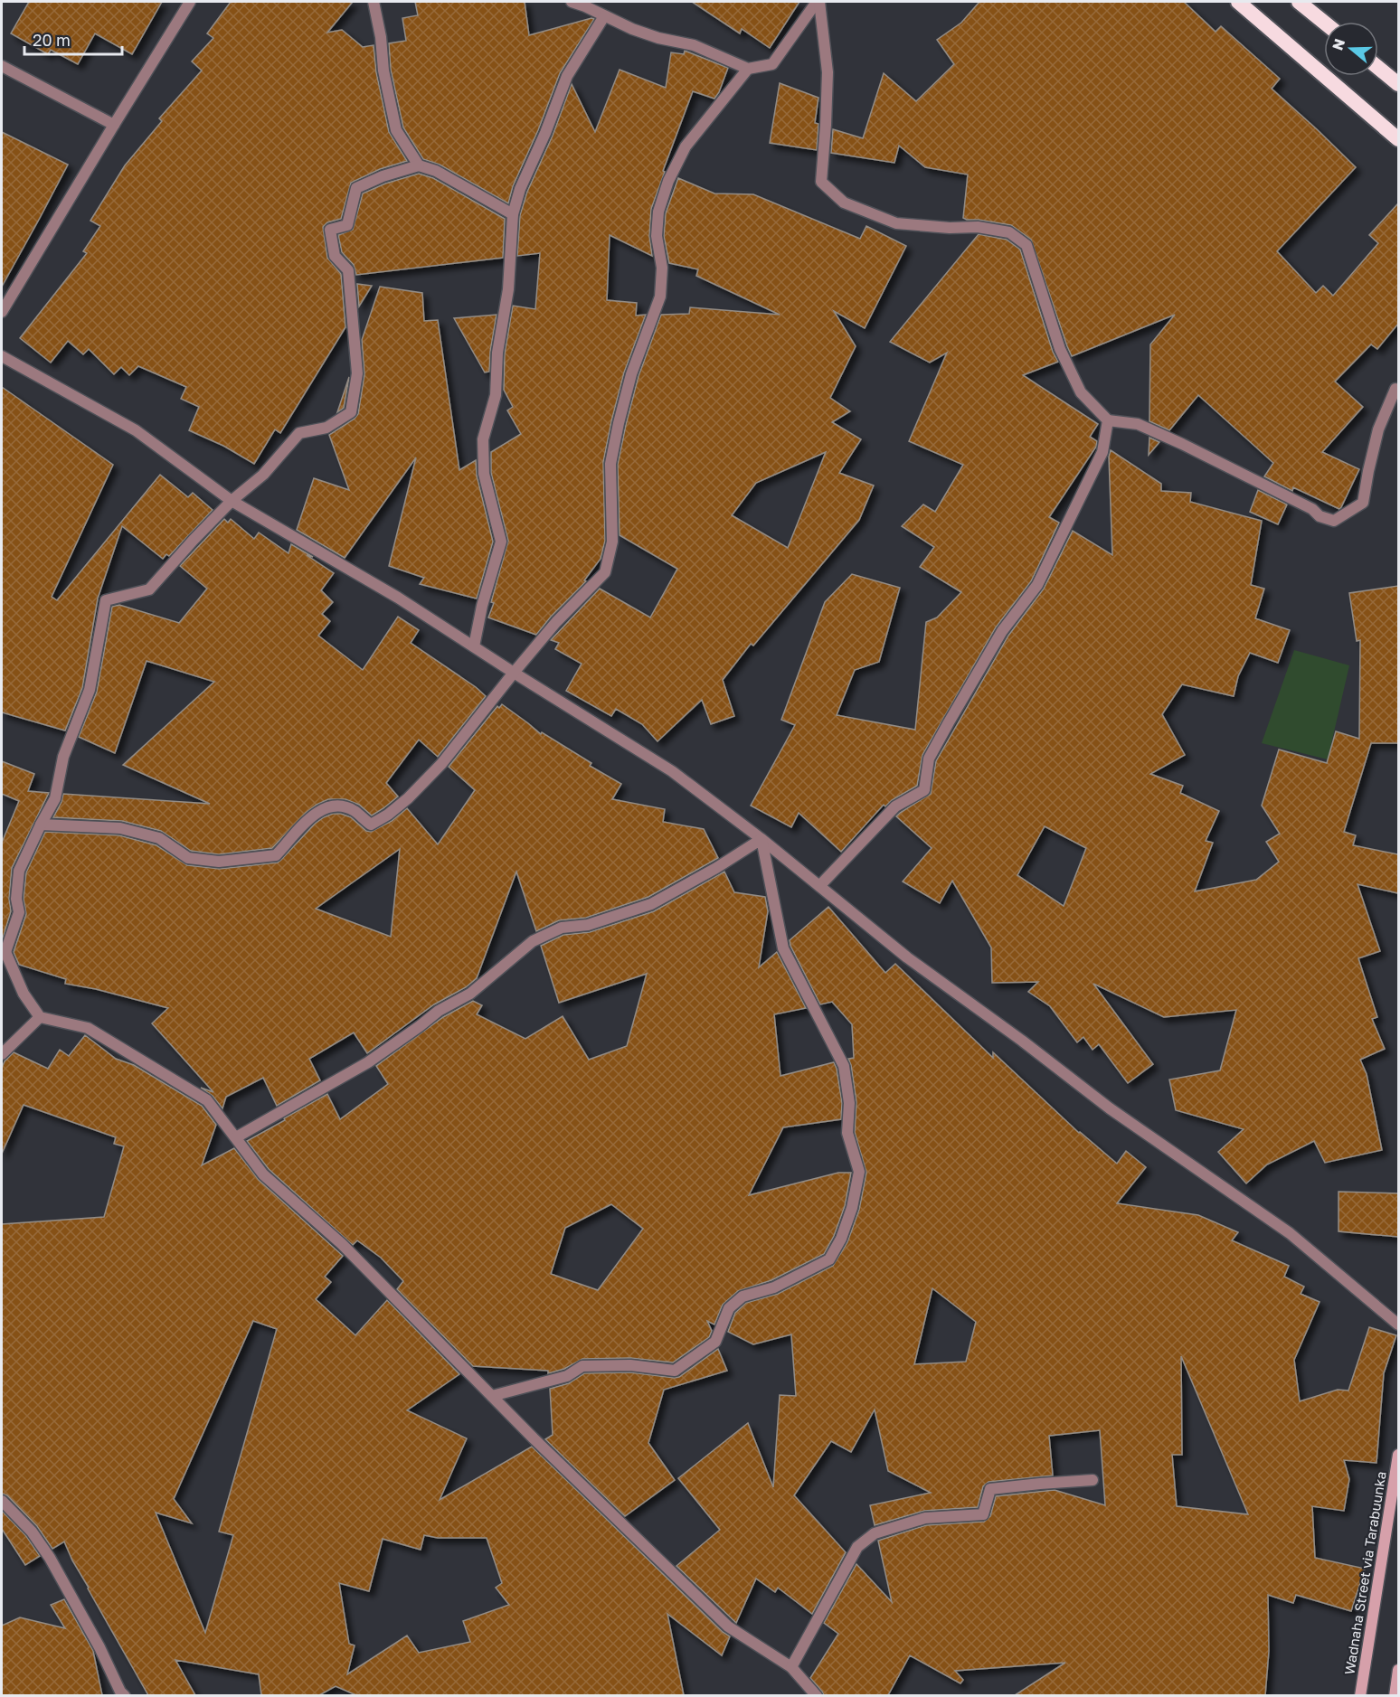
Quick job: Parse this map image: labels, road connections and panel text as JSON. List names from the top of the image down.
{
  "streets": {
    "main road": ["Wadnaha Street via Tarabuunka"]
  },
  "scale_bar": "20 m",
  "north": "left"
}
